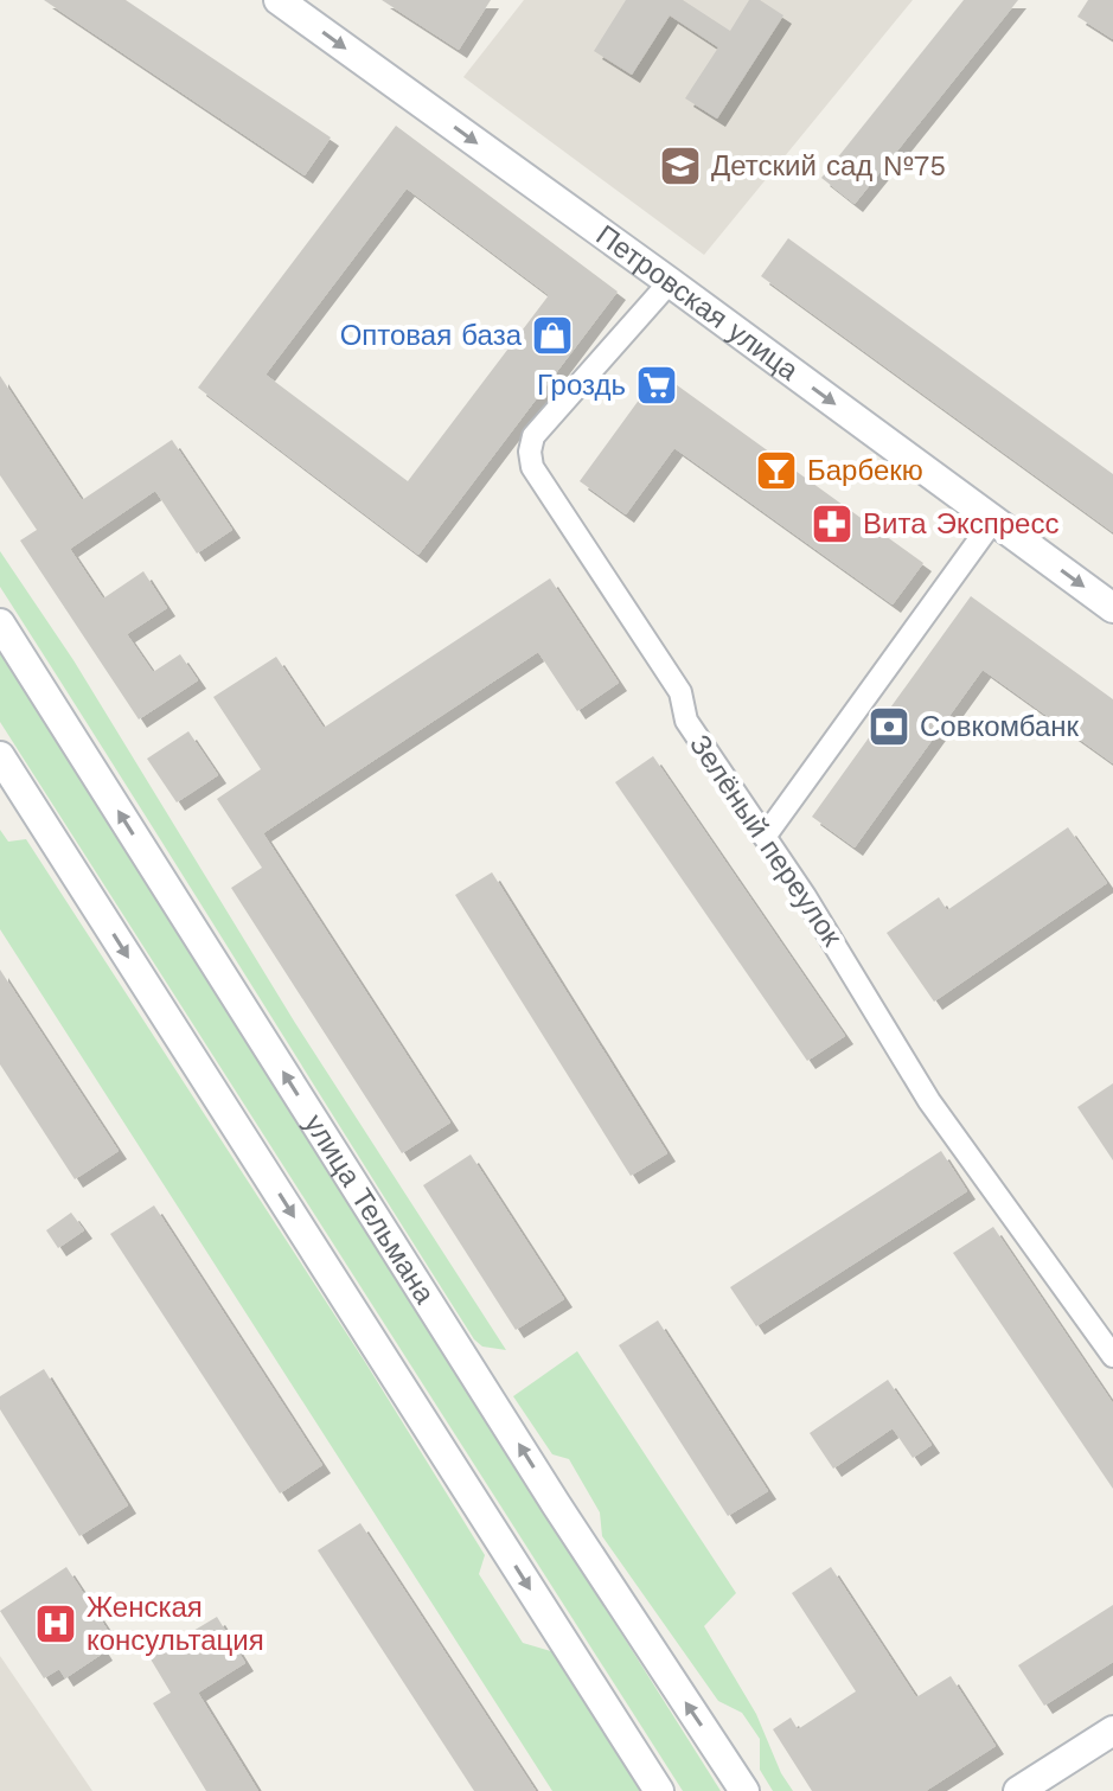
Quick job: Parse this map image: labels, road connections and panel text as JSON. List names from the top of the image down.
{
  "streets": {
    "main road": ["Петровская улица", "улица Тельмана"],
    "street": ["Зелёный переулок"]
  },
  "crossings": [
    ["Петровская улица", "Зелёный переулок"]
  ],
  "one_way": ["Петровская улица"],
  "places": {
    "school or university": ["Детский сад №75"],
    "shop": ["Оптовая база"],
    "supermarket": ["Гроздь"],
    "bar": ["Барбекю"],
    "pharmacy": ["Вита Экспресс"],
    "bank": ["Совкомбанк"],
    "hospital": ["Женская консультация"]
  }
}
